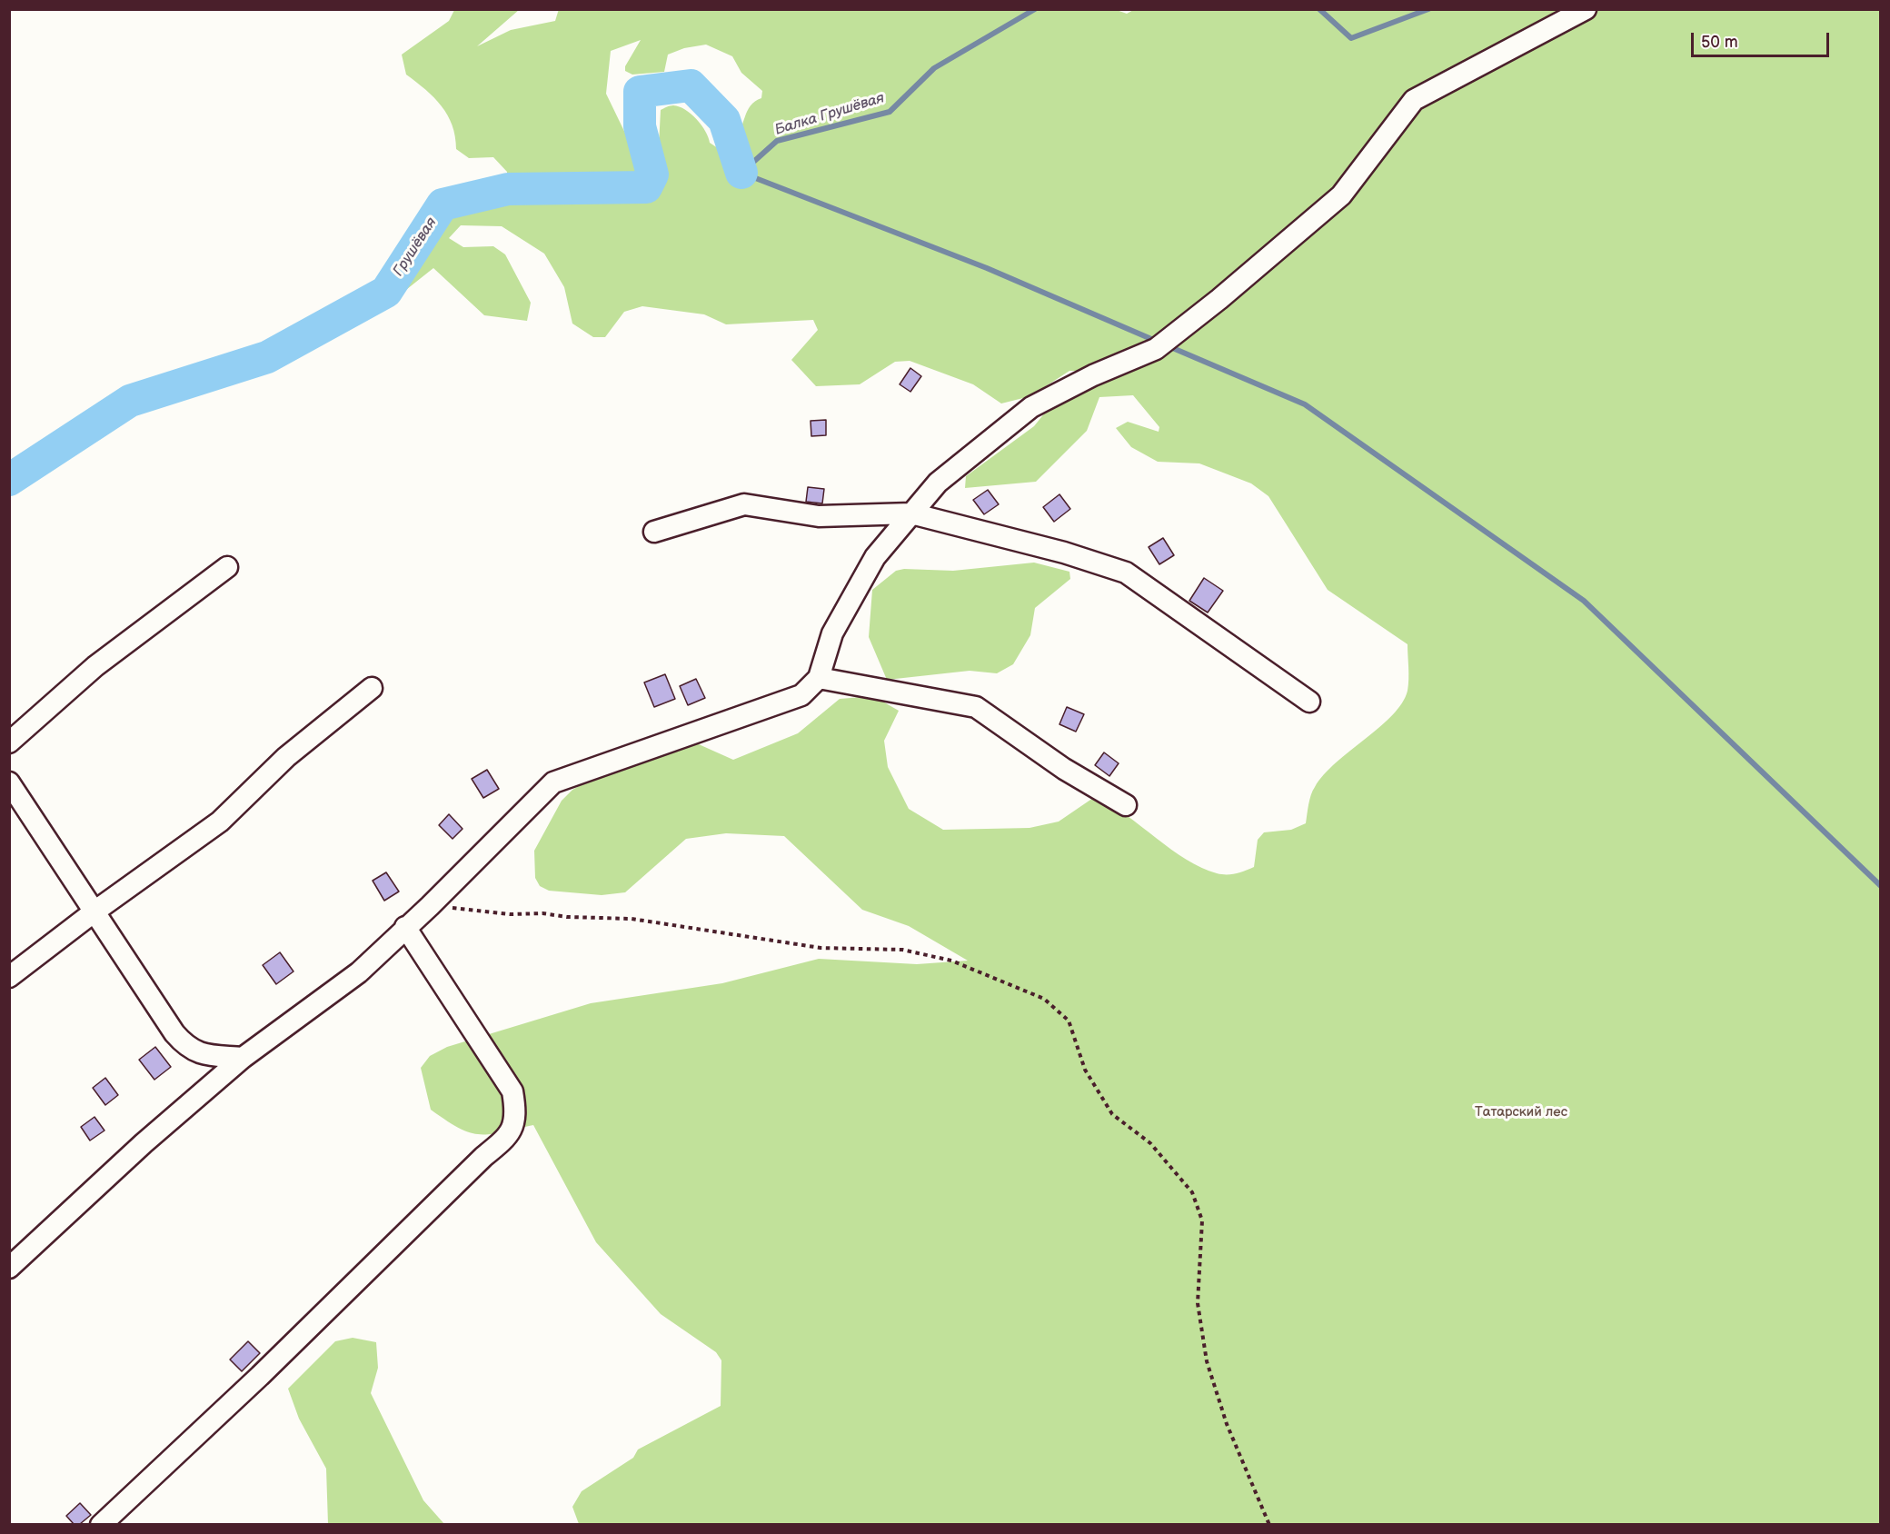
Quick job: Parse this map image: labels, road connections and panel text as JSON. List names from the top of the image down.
{
  "water": ["Балка Грушёвая", "Грушёвая"],
  "parks": ["Татарский лес"],
  "scale_bar": "50 m"
}
